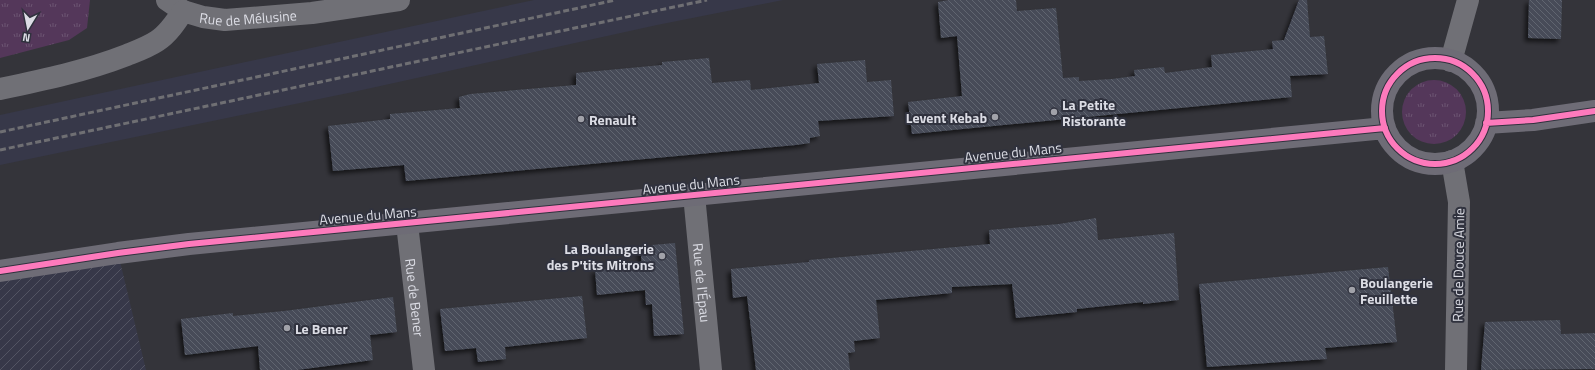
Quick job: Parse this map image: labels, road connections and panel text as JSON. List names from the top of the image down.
{
  "streets": {
    "main road": ["Avenue du Mans"],
    "street": [
      "Rue de Mélusine",
      "Rue de Douce Amie",
      "Rue de l'Épau",
      "Rue de Bener"
    ]
  },
  "crossings": [
    ["Avenue du Mans", "Rue de Douce Amie"],
    ["Avenue du Mans", "Rue de l'Épau"],
    ["Avenue du Mans", "Rue de Bener"]
  ],
  "places": [
    "La Petite Ristorante",
    "Levent Kebab",
    "Renault",
    "La Boulangerie des P'tits Mitrons",
    "Boulangerie Feuillette",
    "Le Bener"
  ],
  "north": "bottom"
}
